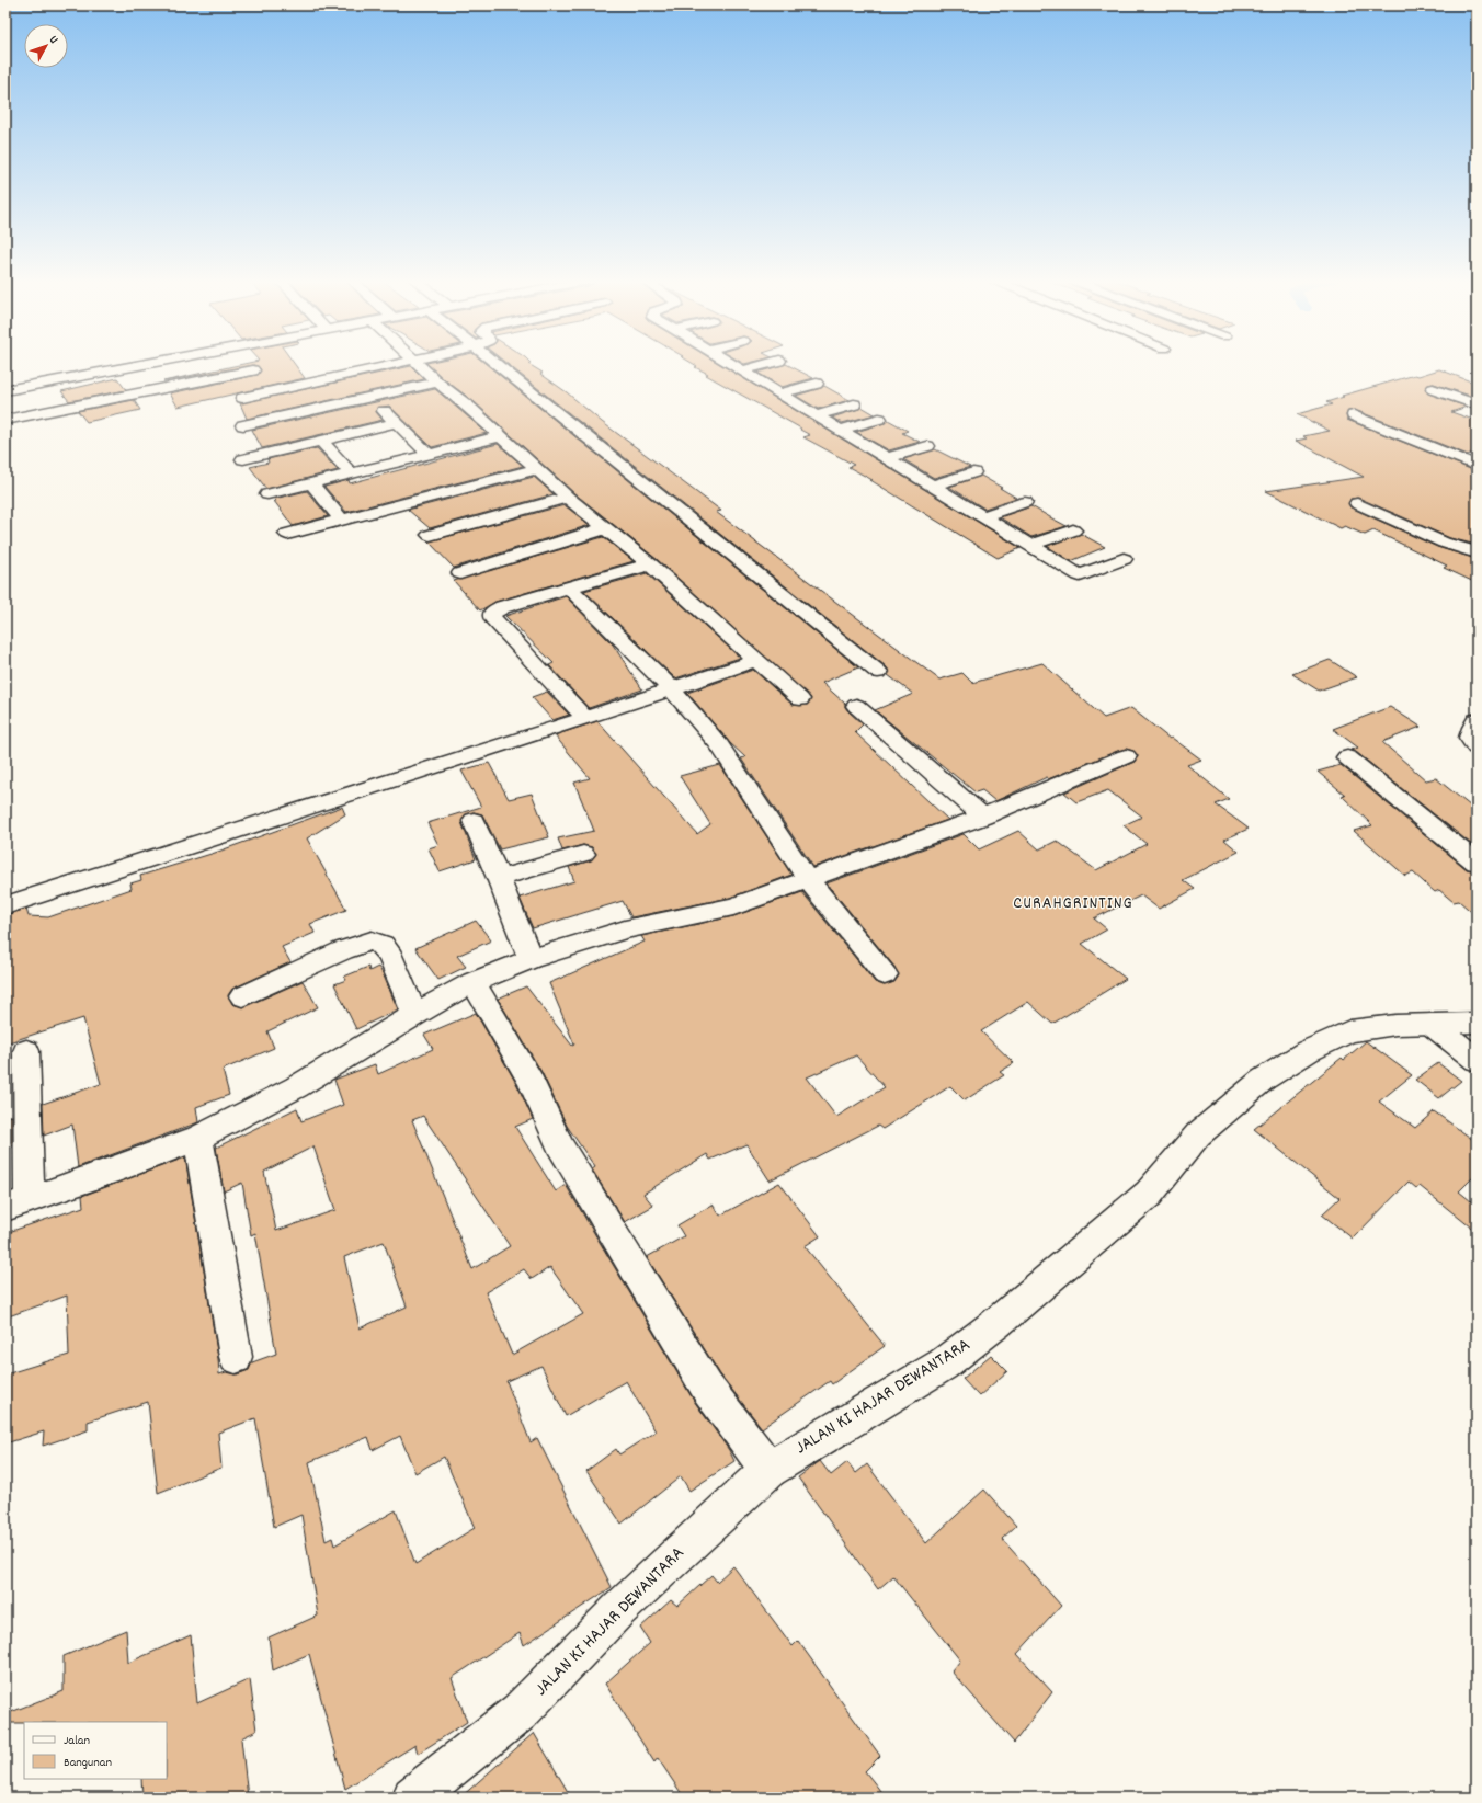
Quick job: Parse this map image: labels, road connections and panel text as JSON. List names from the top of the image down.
{
  "streets": {
    "street": ["JALAN KI HAJAR DEWANTARA"]
  },
  "districts": ["CURAHGRINTING"],
  "legend": ["Jalan", "Bangunan"],
  "north": "top right"
}
